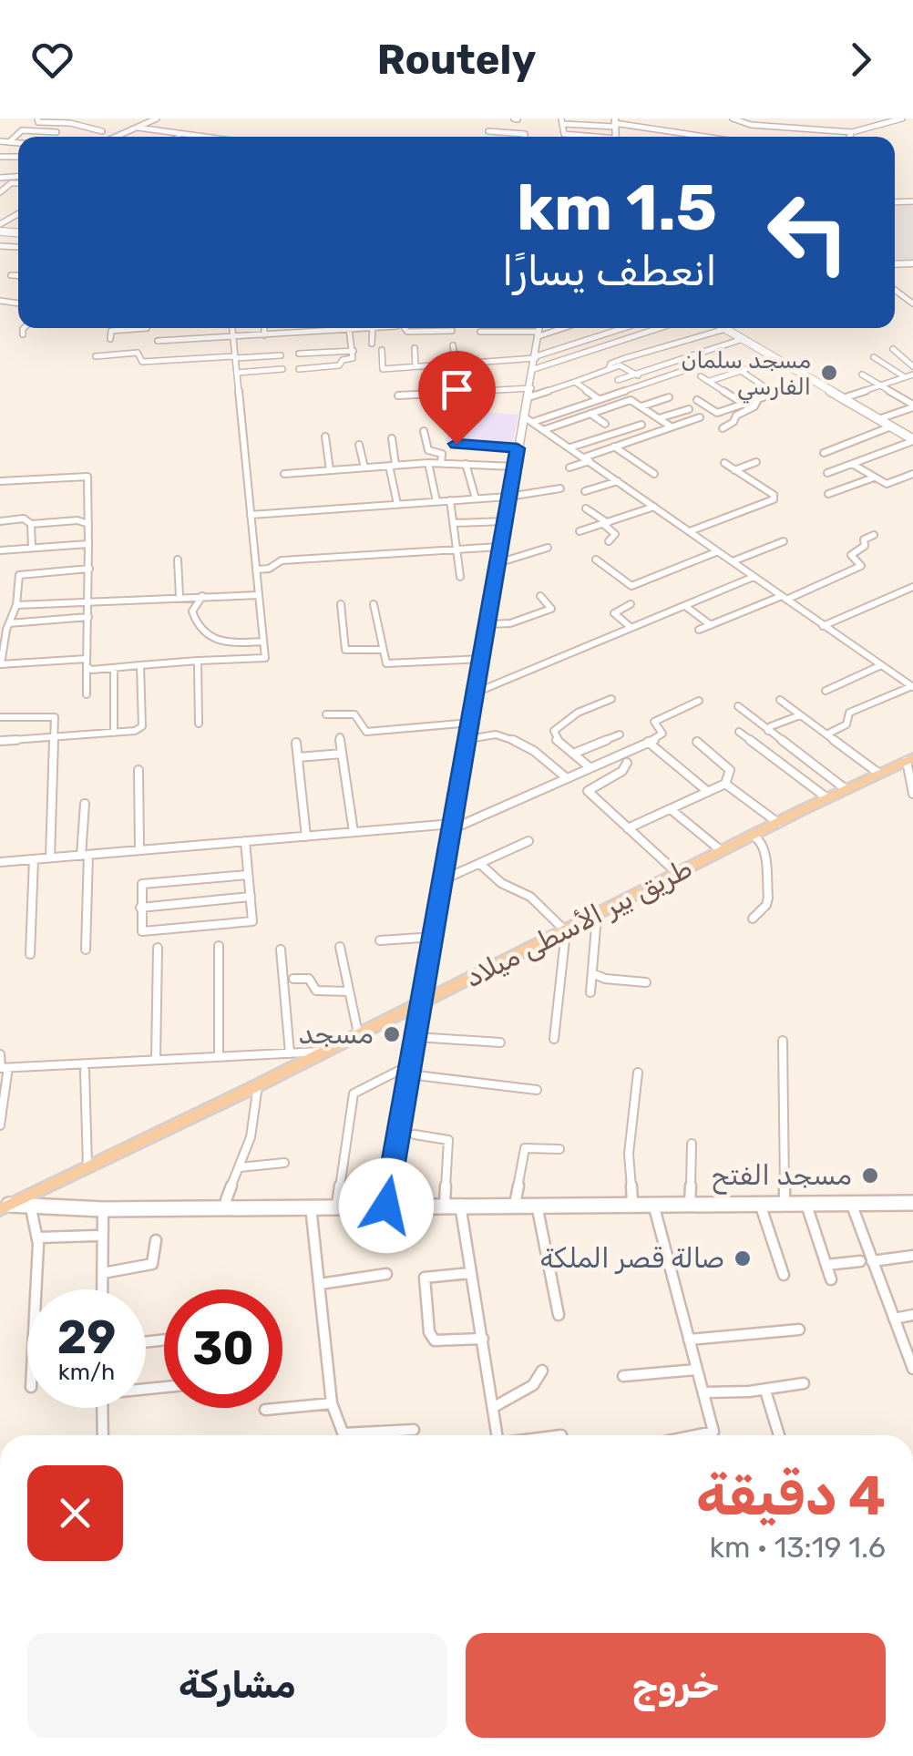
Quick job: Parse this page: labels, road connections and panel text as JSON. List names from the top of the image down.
{
  "streets": {
    "main road": ["طريق بير الأسطى ميلاد"]
  },
  "places": [
    "مسجد سلمان الفارسي",
    "مسجد",
    "مسجد الفتح",
    "صالة قصر الملكة"
  ],
  "page": {
    "header": "Routely",
    "turn": ["1.5 km", "انعطف يسارًا"],
    "speed": "29 km/h",
    "limit": "30",
    "heading": ["4 دقيقة", "1.6 km · 13:19"],
    "buttons": ["خروج", "مشاركة"]
  }
}
